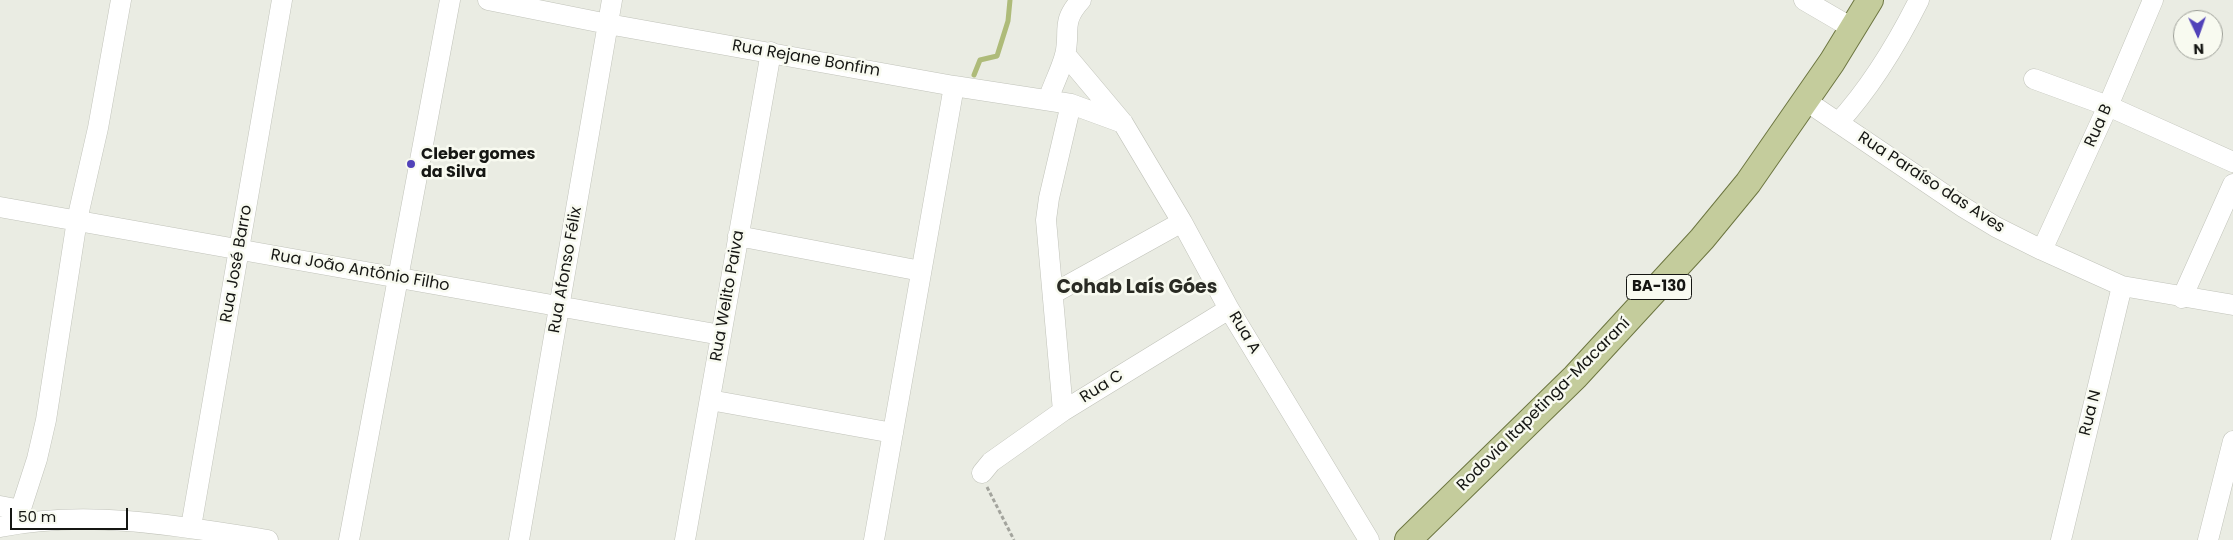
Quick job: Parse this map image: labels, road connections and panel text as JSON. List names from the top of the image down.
{
  "streets": {
    "main road": ["BA-130", "Rodovia Itapetinga-Macaraní"],
    "street": [
      "Rua Rejane Bonfim",
      "Rua B",
      "Rua Paraíso das Aves",
      "Rua José Barro",
      "Rua Afonso Félix",
      "Rua João Antônio Filho",
      "Rua Welito Paiva",
      "Rua A",
      "Rua C",
      "Rua N"
    ]
  },
  "crossings": [
    ["Rua Rejane Bonfim", "Rua Afonso Félix"],
    ["Rua Rejane Bonfim", "Rua Welito Paiva"],
    ["Rua Rejane Bonfim", "Rua A"],
    ["Rua B", "Rua Paraíso das Aves"],
    ["Rua Paraíso das Aves", "Rodovia Itapetinga-Macaraní"],
    ["Rua Paraíso das Aves", "Rua N"],
    ["Rua José Barro", "Rua João Antônio Filho"],
    ["Rua Afonso Félix", "Rua João Antônio Filho"],
    ["Rua João Antônio Filho", "Rua Welito Paiva"],
    ["Rua A", "Rua C"]
  ],
  "districts": ["Cohab Laís Góes"],
  "places": ["Cleber gomes da Silva"],
  "scale_bar": "50 m",
  "north": "bottom"
}
